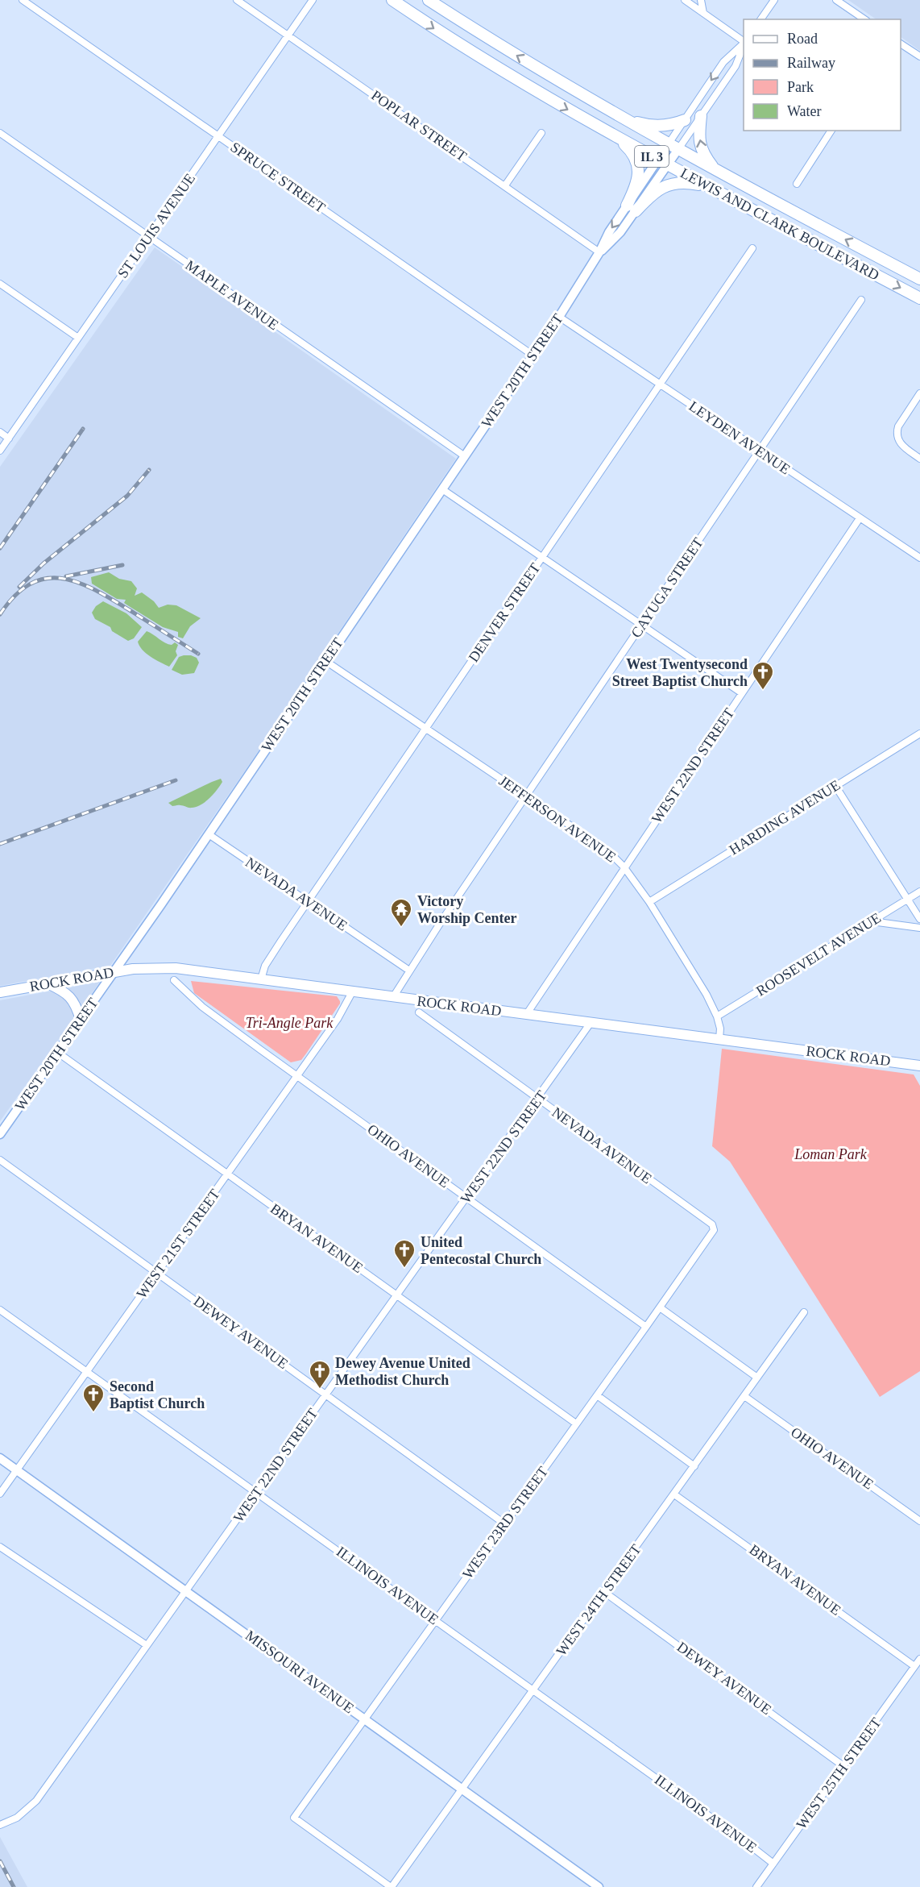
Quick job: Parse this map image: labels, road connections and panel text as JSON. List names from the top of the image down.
{
  "streets": {
    "highway": ["IL 3", "LEWIS AND CLARK BOULEVARD"],
    "main road": ["ROCK ROAD"],
    "street": [
      "POPLAR STREET",
      "SPRUCE STREET",
      "ST LOUIS AVENUE",
      "MAPLE AVENUE",
      "WEST 20TH STREET",
      "LEYDEN AVENUE",
      "CAYUGA STREET",
      "DENVER STREET",
      "WEST 22ND STREET",
      "HARDING AVENUE",
      "JEFFERSON AVENUE",
      "NEVADA AVENUE",
      "ROOSEVELT AVENUE",
      "OHIO AVENUE",
      "BRYAN AVENUE",
      "WEST 21ST STREET",
      "DEWEY AVENUE",
      "WEST 23RD STREET",
      "ILLINOIS AVENUE",
      "WEST 24TH STREET",
      "MISSOURI AVENUE",
      "WEST 25TH STREET"
    ]
  },
  "crossings": [
    ["POPLAR STREET", "ST LOUIS AVENUE"],
    ["POPLAR STREET", "WEST 20TH STREET"],
    ["SPRUCE STREET", "ST LOUIS AVENUE"],
    ["SPRUCE STREET", "WEST 20TH STREET"],
    ["LEWIS AND CLARK BOULEVARD", "WEST 20TH STREET"],
    ["ST LOUIS AVENUE", "MAPLE AVENUE"],
    ["MAPLE AVENUE", "WEST 20TH STREET"],
    ["WEST 20TH STREET", "LEYDEN AVENUE"],
    ["WEST 20TH STREET", "JEFFERSON AVENUE"],
    ["WEST 20TH STREET", "NEVADA AVENUE"],
    ["WEST 20TH STREET", "ROCK ROAD"],
    ["WEST 20TH STREET", "BRYAN AVENUE"],
    ["LEYDEN AVENUE", "CAYUGA STREET"],
    ["LEYDEN AVENUE", "DENVER STREET"],
    ["LEYDEN AVENUE", "WEST 22ND STREET"],
    ["CAYUGA STREET", "JEFFERSON AVENUE"],
    ["CAYUGA STREET", "NEVADA AVENUE"],
    ["CAYUGA STREET", "ROCK ROAD"],
    ["DENVER STREET", "JEFFERSON AVENUE"],
    ["DENVER STREET", "NEVADA AVENUE"],
    ["DENVER STREET", "ROCK ROAD"],
    ["WEST 22ND STREET", "JEFFERSON AVENUE"],
    ["WEST 22ND STREET", "NEVADA AVENUE"],
    ["WEST 22ND STREET", "ROCK ROAD"],
    ["WEST 22ND STREET", "OHIO AVENUE"],
    ["WEST 22ND STREET", "BRYAN AVENUE"],
    ["WEST 22ND STREET", "DEWEY AVENUE"],
    ["WEST 22ND STREET", "ILLINOIS AVENUE"],
    ["WEST 22ND STREET", "MISSOURI AVENUE"],
    ["HARDING AVENUE", "JEFFERSON AVENUE"],
    ["JEFFERSON AVENUE", "ROOSEVELT AVENUE"],
    ["JEFFERSON AVENUE", "ROCK ROAD"],
    ["NEVADA AVENUE", "WEST 23RD STREET"],
    ["ROCK ROAD", "WEST 21ST STREET"],
    ["OHIO AVENUE", "WEST 21ST STREET"],
    ["OHIO AVENUE", "WEST 23RD STREET"],
    ["OHIO AVENUE", "WEST 24TH STREET"],
    ["BRYAN AVENUE", "WEST 21ST STREET"],
    ["BRYAN AVENUE", "WEST 23RD STREET"],
    ["BRYAN AVENUE", "WEST 24TH STREET"],
    ["BRYAN AVENUE", "WEST 25TH STREET"],
    ["WEST 21ST STREET", "DEWEY AVENUE"],
    ["WEST 21ST STREET", "ILLINOIS AVENUE"],
    ["WEST 21ST STREET", "MISSOURI AVENUE"],
    ["DEWEY AVENUE", "WEST 23RD STREET"],
    ["DEWEY AVENUE", "WEST 24TH STREET"],
    ["DEWEY AVENUE", "WEST 25TH STREET"],
    ["WEST 23RD STREET", "ILLINOIS AVENUE"],
    ["WEST 23RD STREET", "WEST 24TH STREET"],
    ["WEST 23RD STREET", "MISSOURI AVENUE"],
    ["ILLINOIS AVENUE", "WEST 24TH STREET"],
    ["ILLINOIS AVENUE", "WEST 25TH STREET"],
    ["WEST 24TH STREET", "MISSOURI AVENUE"]
  ],
  "parks": ["Tri-Angle Park", "Loman Park"],
  "places": {
    "church": [
      "West Twentysecond Street Baptist Church",
      "United Pentecostal Church",
      "Dewey Avenue United Methodist Church",
      "Second Baptist Church"
    ],
    "temple": ["Victory Worship Center"]
  },
  "legend": [
    "Road",
    "Railway",
    "Park",
    "Water"
  ]
}
